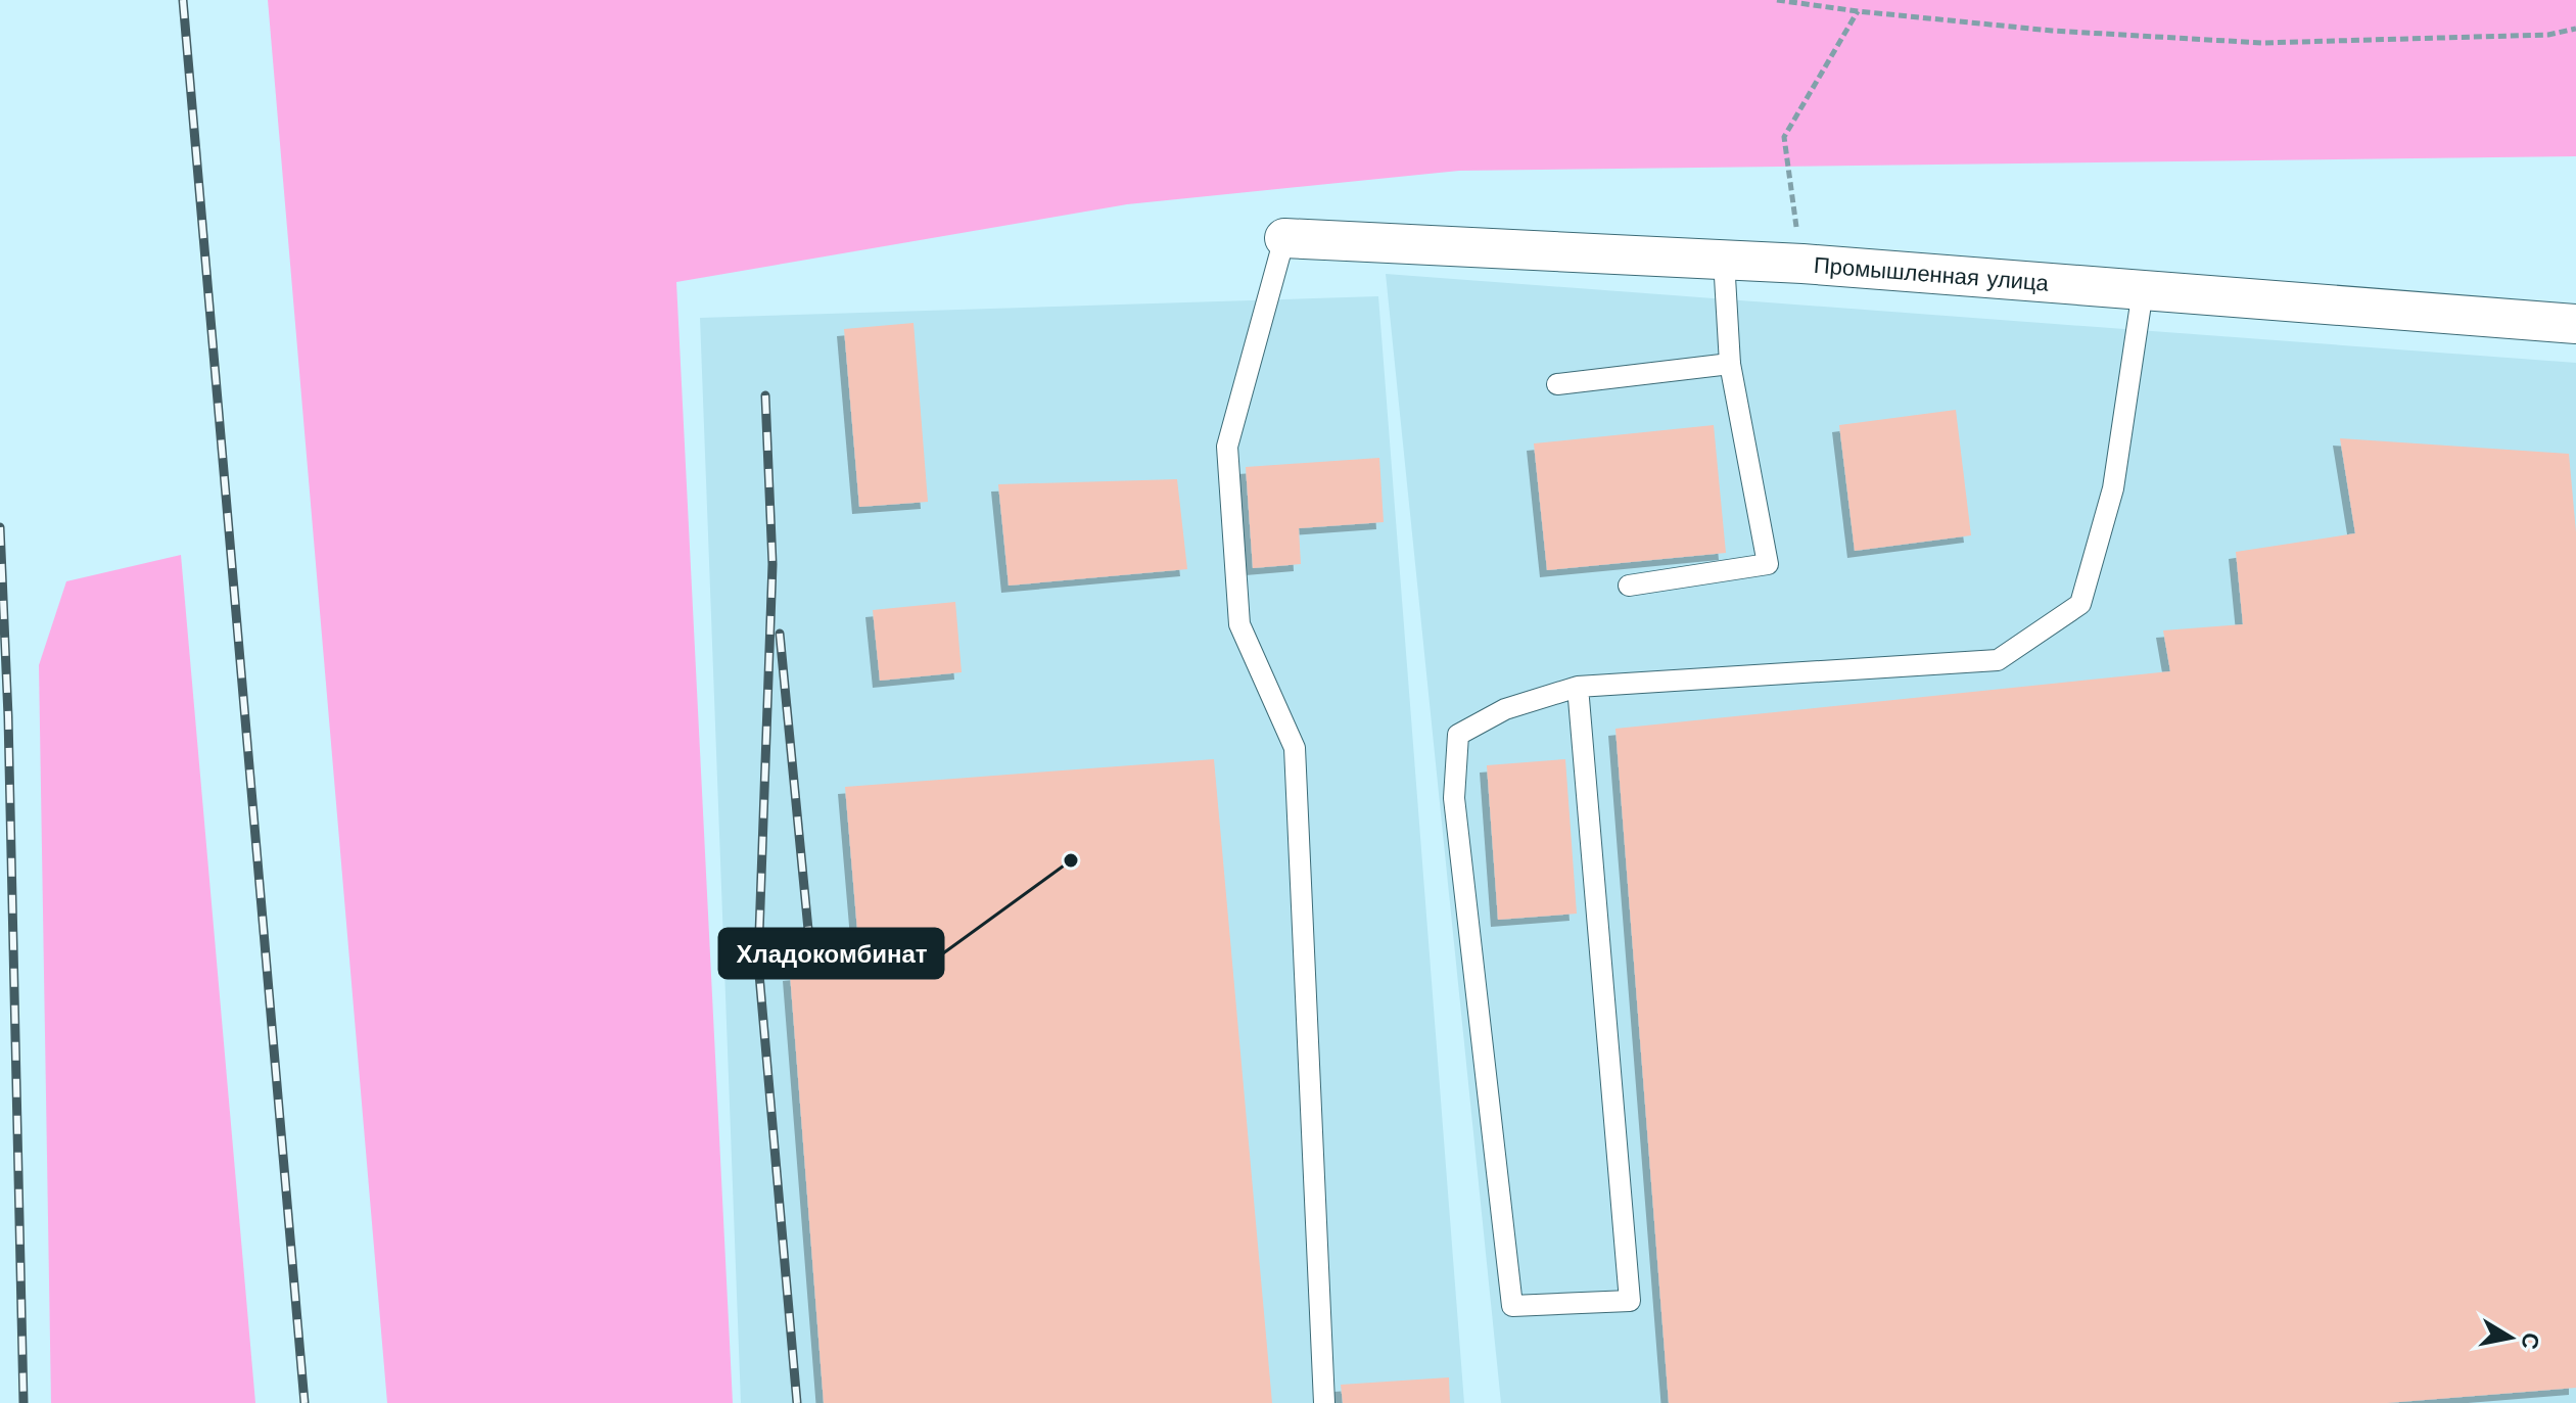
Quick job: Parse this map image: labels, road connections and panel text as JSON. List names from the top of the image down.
{
  "streets": {
    "street": ["Промышленная улица"]
  },
  "places": ["Хладокомбинат"],
  "north": "right"
}
